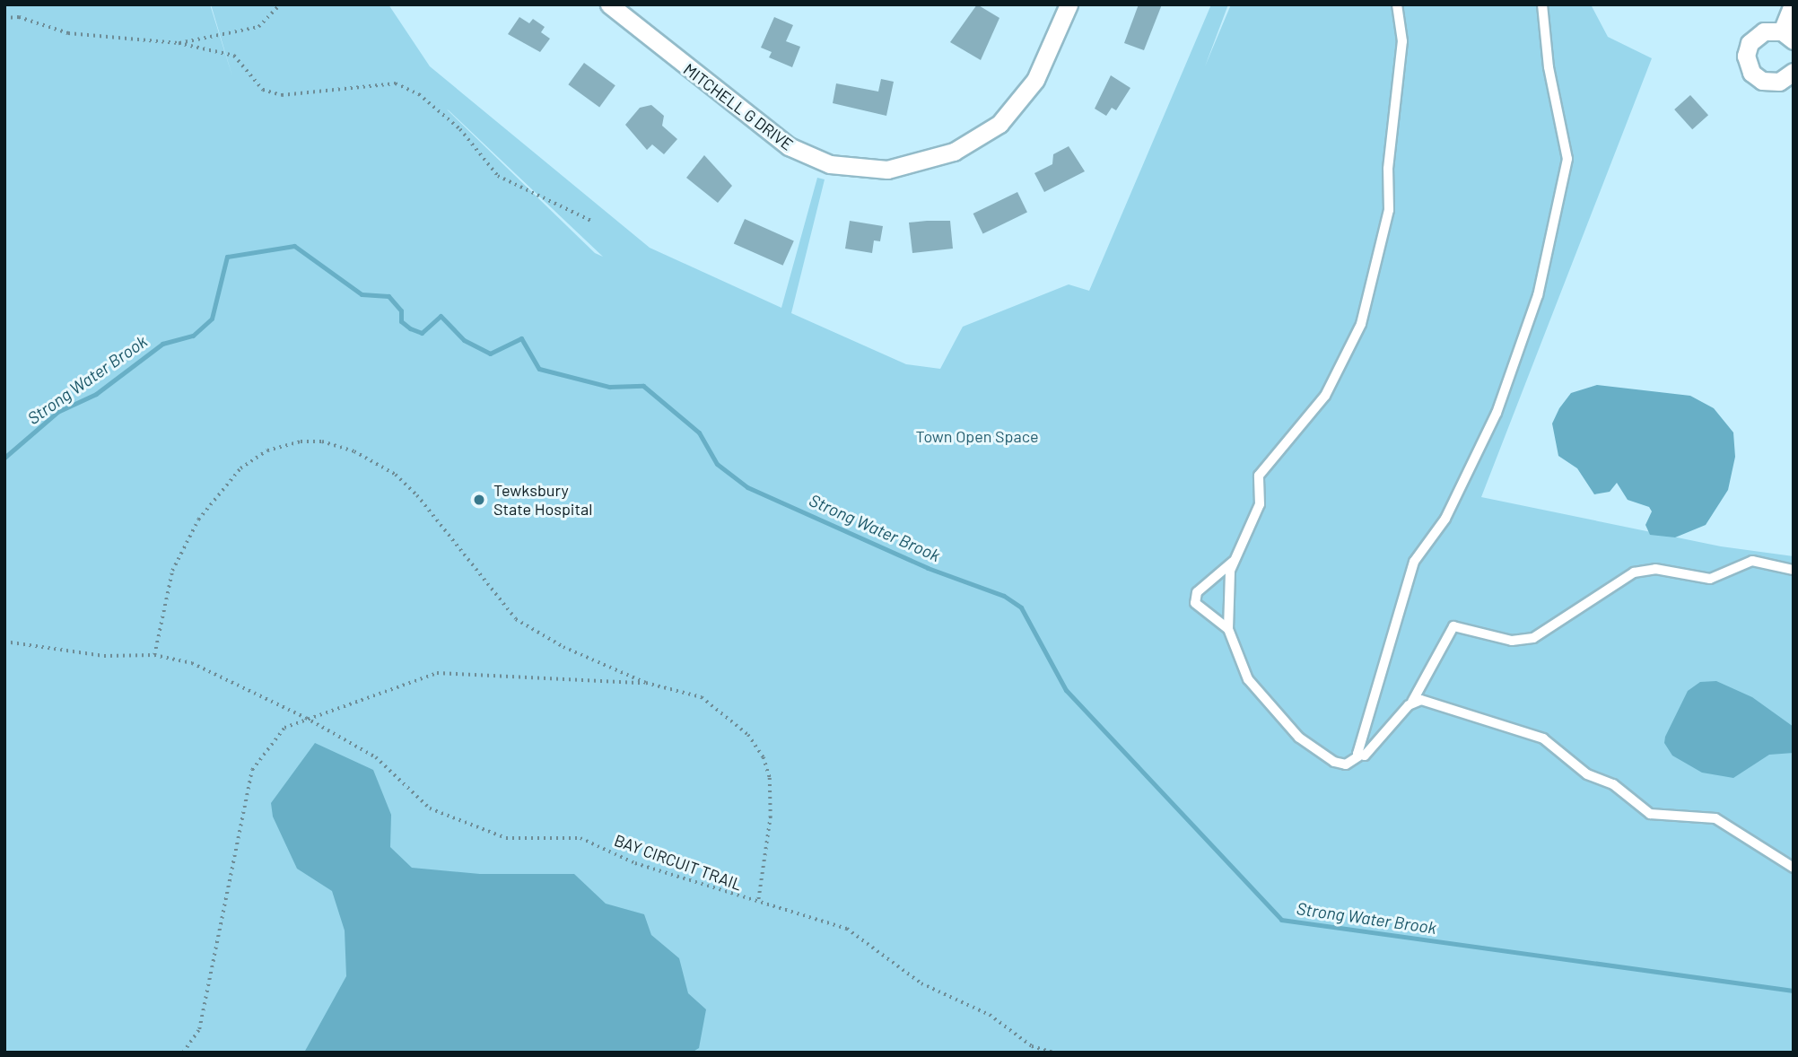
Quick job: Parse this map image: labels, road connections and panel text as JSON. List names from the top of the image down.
{
  "streets": {
    "street": ["MITCHELL G DRIVE"],
    "path": ["BAY CIRCUIT TRAIL"]
  },
  "water": ["Strong Water Brook"],
  "parks": ["Town Open Space"],
  "places": ["Tewksbury State Hospital"]
}
